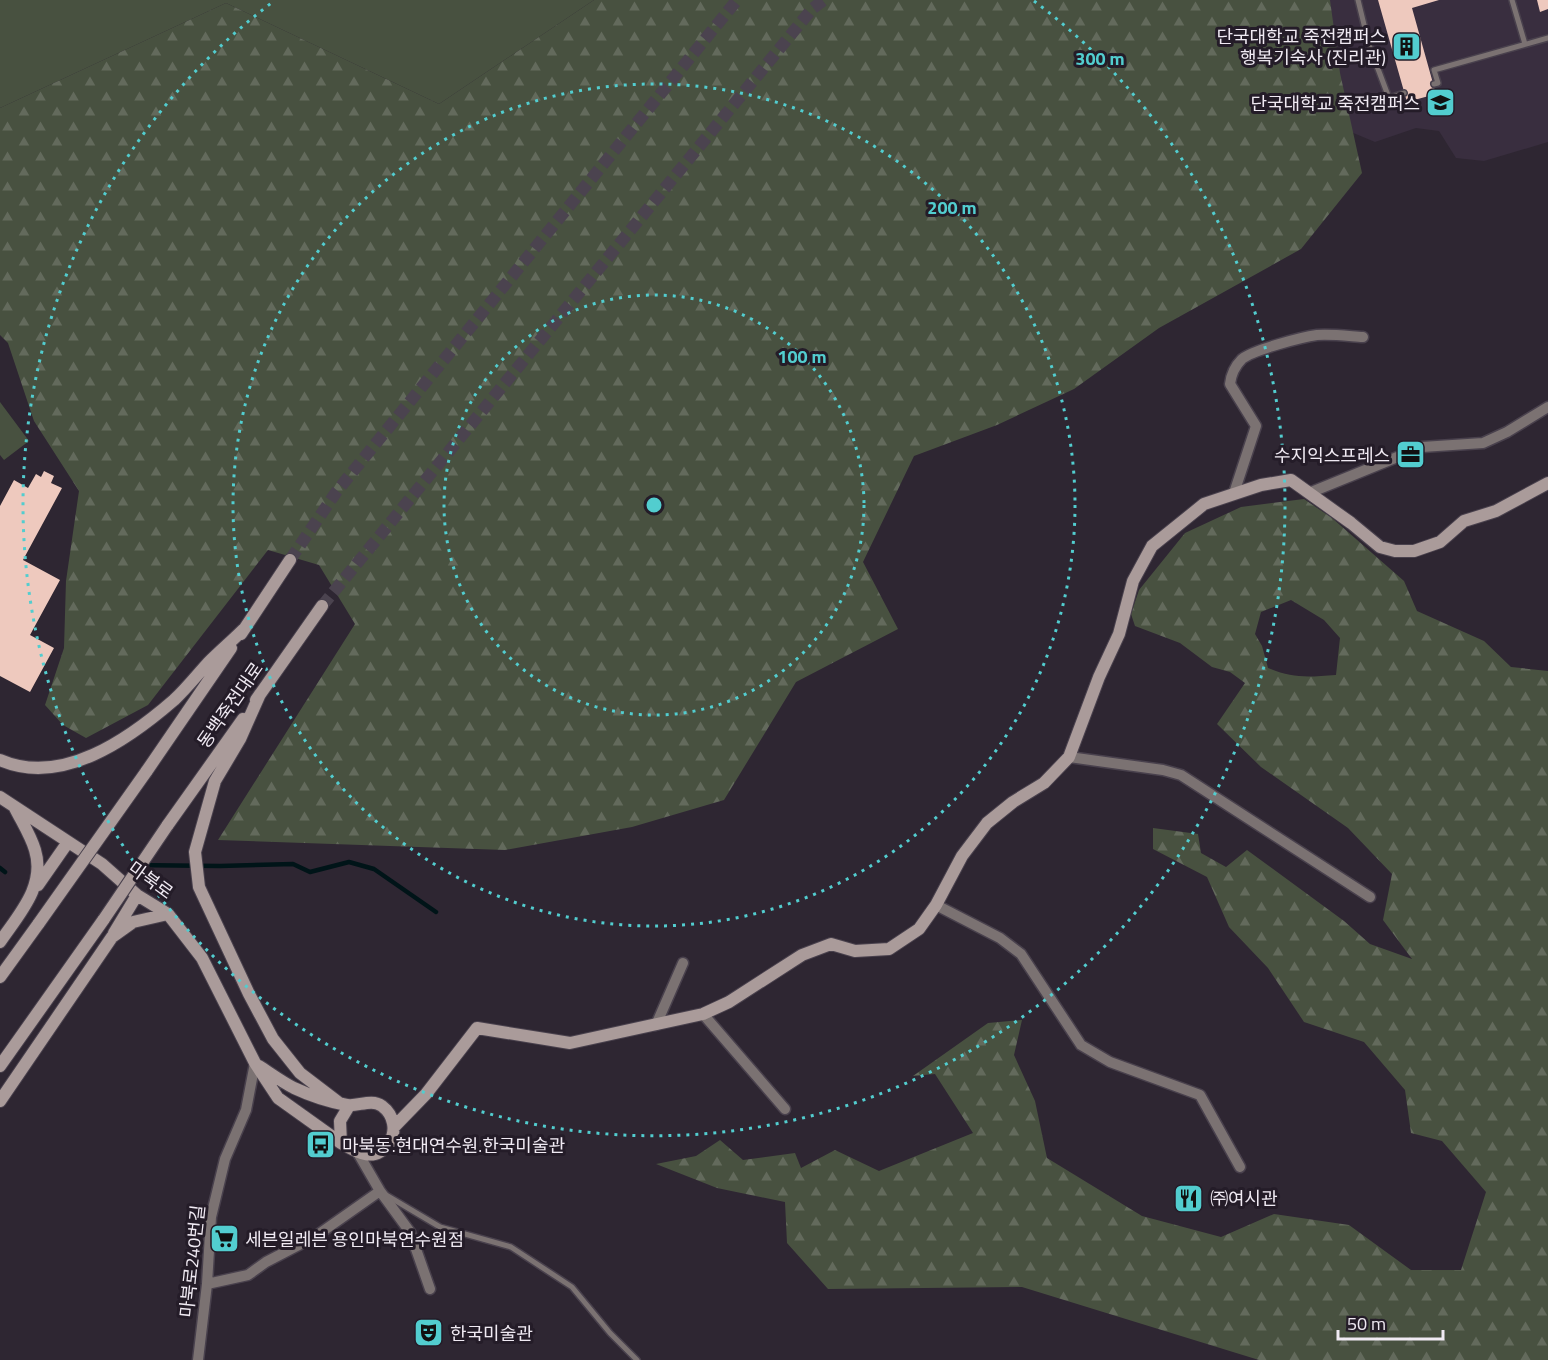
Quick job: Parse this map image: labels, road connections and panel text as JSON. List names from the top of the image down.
{
  "streets": {
    "main road": ["동백죽전대로", "마북로"],
    "street": ["마북로240번길"]
  },
  "crossings": [
    ["마북로", "마북로240번길"]
  ],
  "places": {
    "building": ["단국대학교 죽전캠퍼스 행복기숙사 (진리관)"],
    "school or university": ["단국대학교 죽전캠퍼스"],
    "office": ["수지익스프레스"],
    "bus stop": ["마북동.현대연수원.한국미술관"],
    "restaurant": ["㈜여시관"],
    "supermarket": ["세븐일레븐 용인마북연수원점"],
    "theatre": ["한국미술관"]
  },
  "scale_bar": "50 m",
  "rings": ["300 m", "200 m", "100 m"]
}
